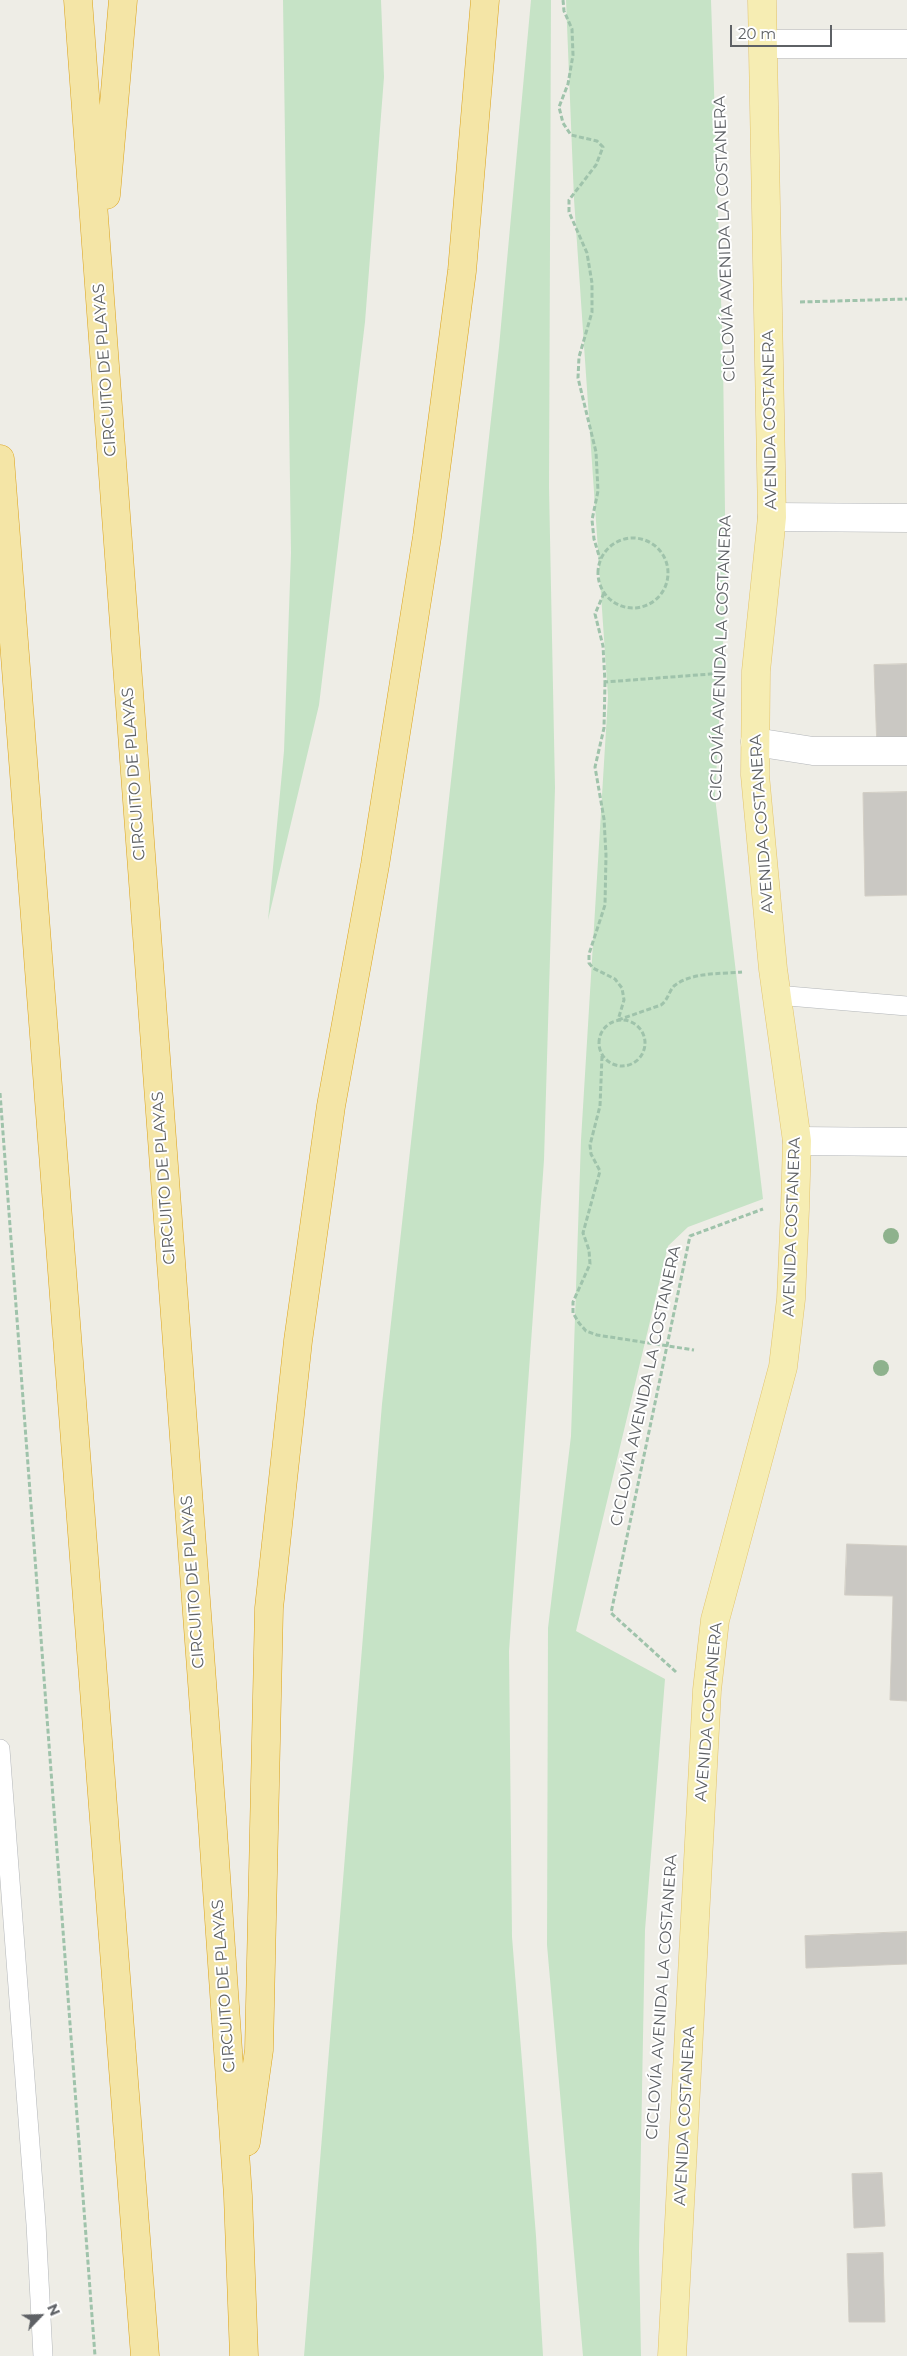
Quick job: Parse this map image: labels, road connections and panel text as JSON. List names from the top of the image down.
{
  "streets": {
    "highway": ["CIRCUITO DE PLAYAS"],
    "main road": ["AVENIDA COSTANERA"],
    "path": ["CICLOVÍA AVENIDA LA COSTANERA"]
  },
  "scale_bar": "20 m",
  "north": "top right"
}
